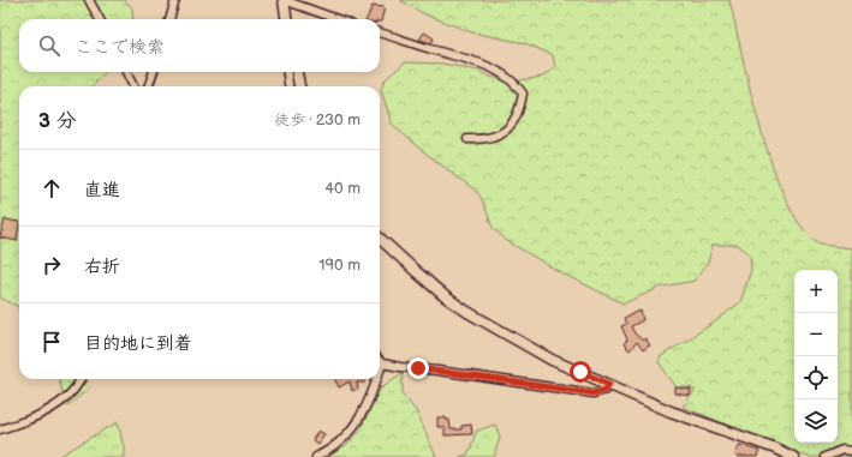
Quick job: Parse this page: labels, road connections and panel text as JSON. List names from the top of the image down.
{
  "page": {
    "search": "ここで検索",
    "heading": ["3 分", "徒歩 · 230 m"],
    "list": [
      ["直進", "40 m"],
      ["右折", "190 m"],
      "目的地に到着"
    ],
    "map_buttons": ["+", "−"]
  }
}
